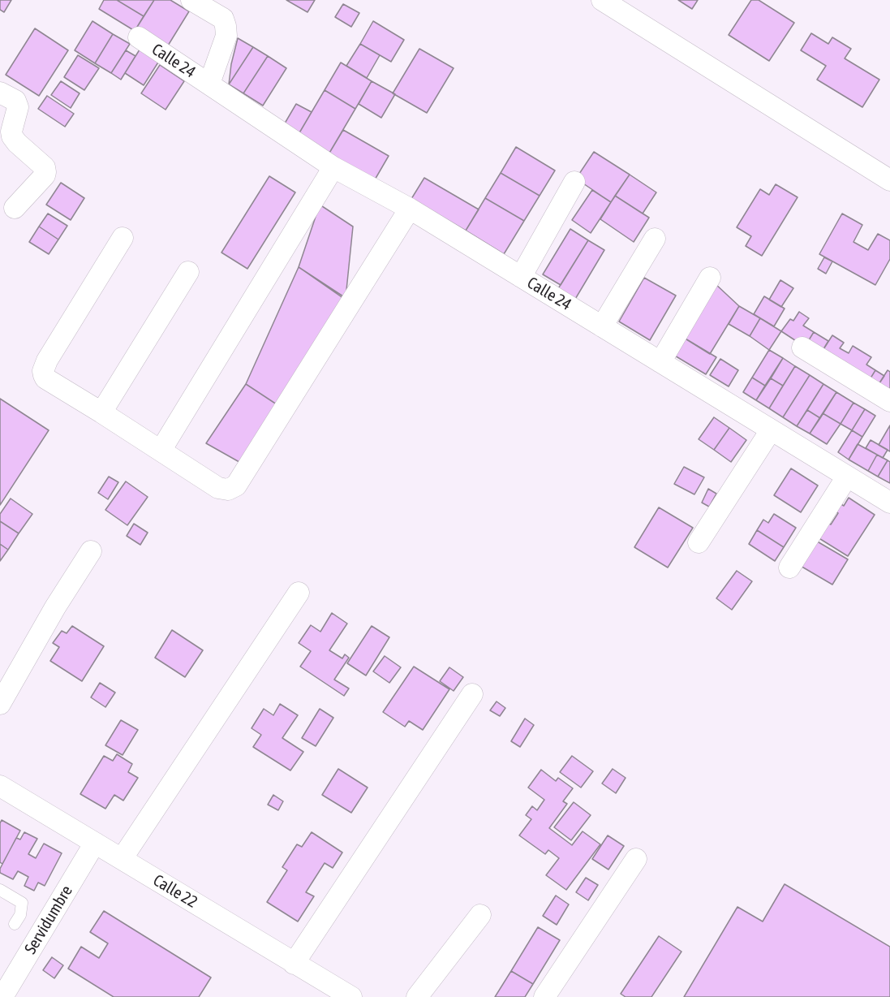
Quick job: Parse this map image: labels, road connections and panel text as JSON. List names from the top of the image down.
{
  "streets": {
    "street": ["Calle 24", "Calle 22", "Servidumbre"]
  },
  "crossings": [
    ["Calle 22", "Servidumbre"]
  ]
}
